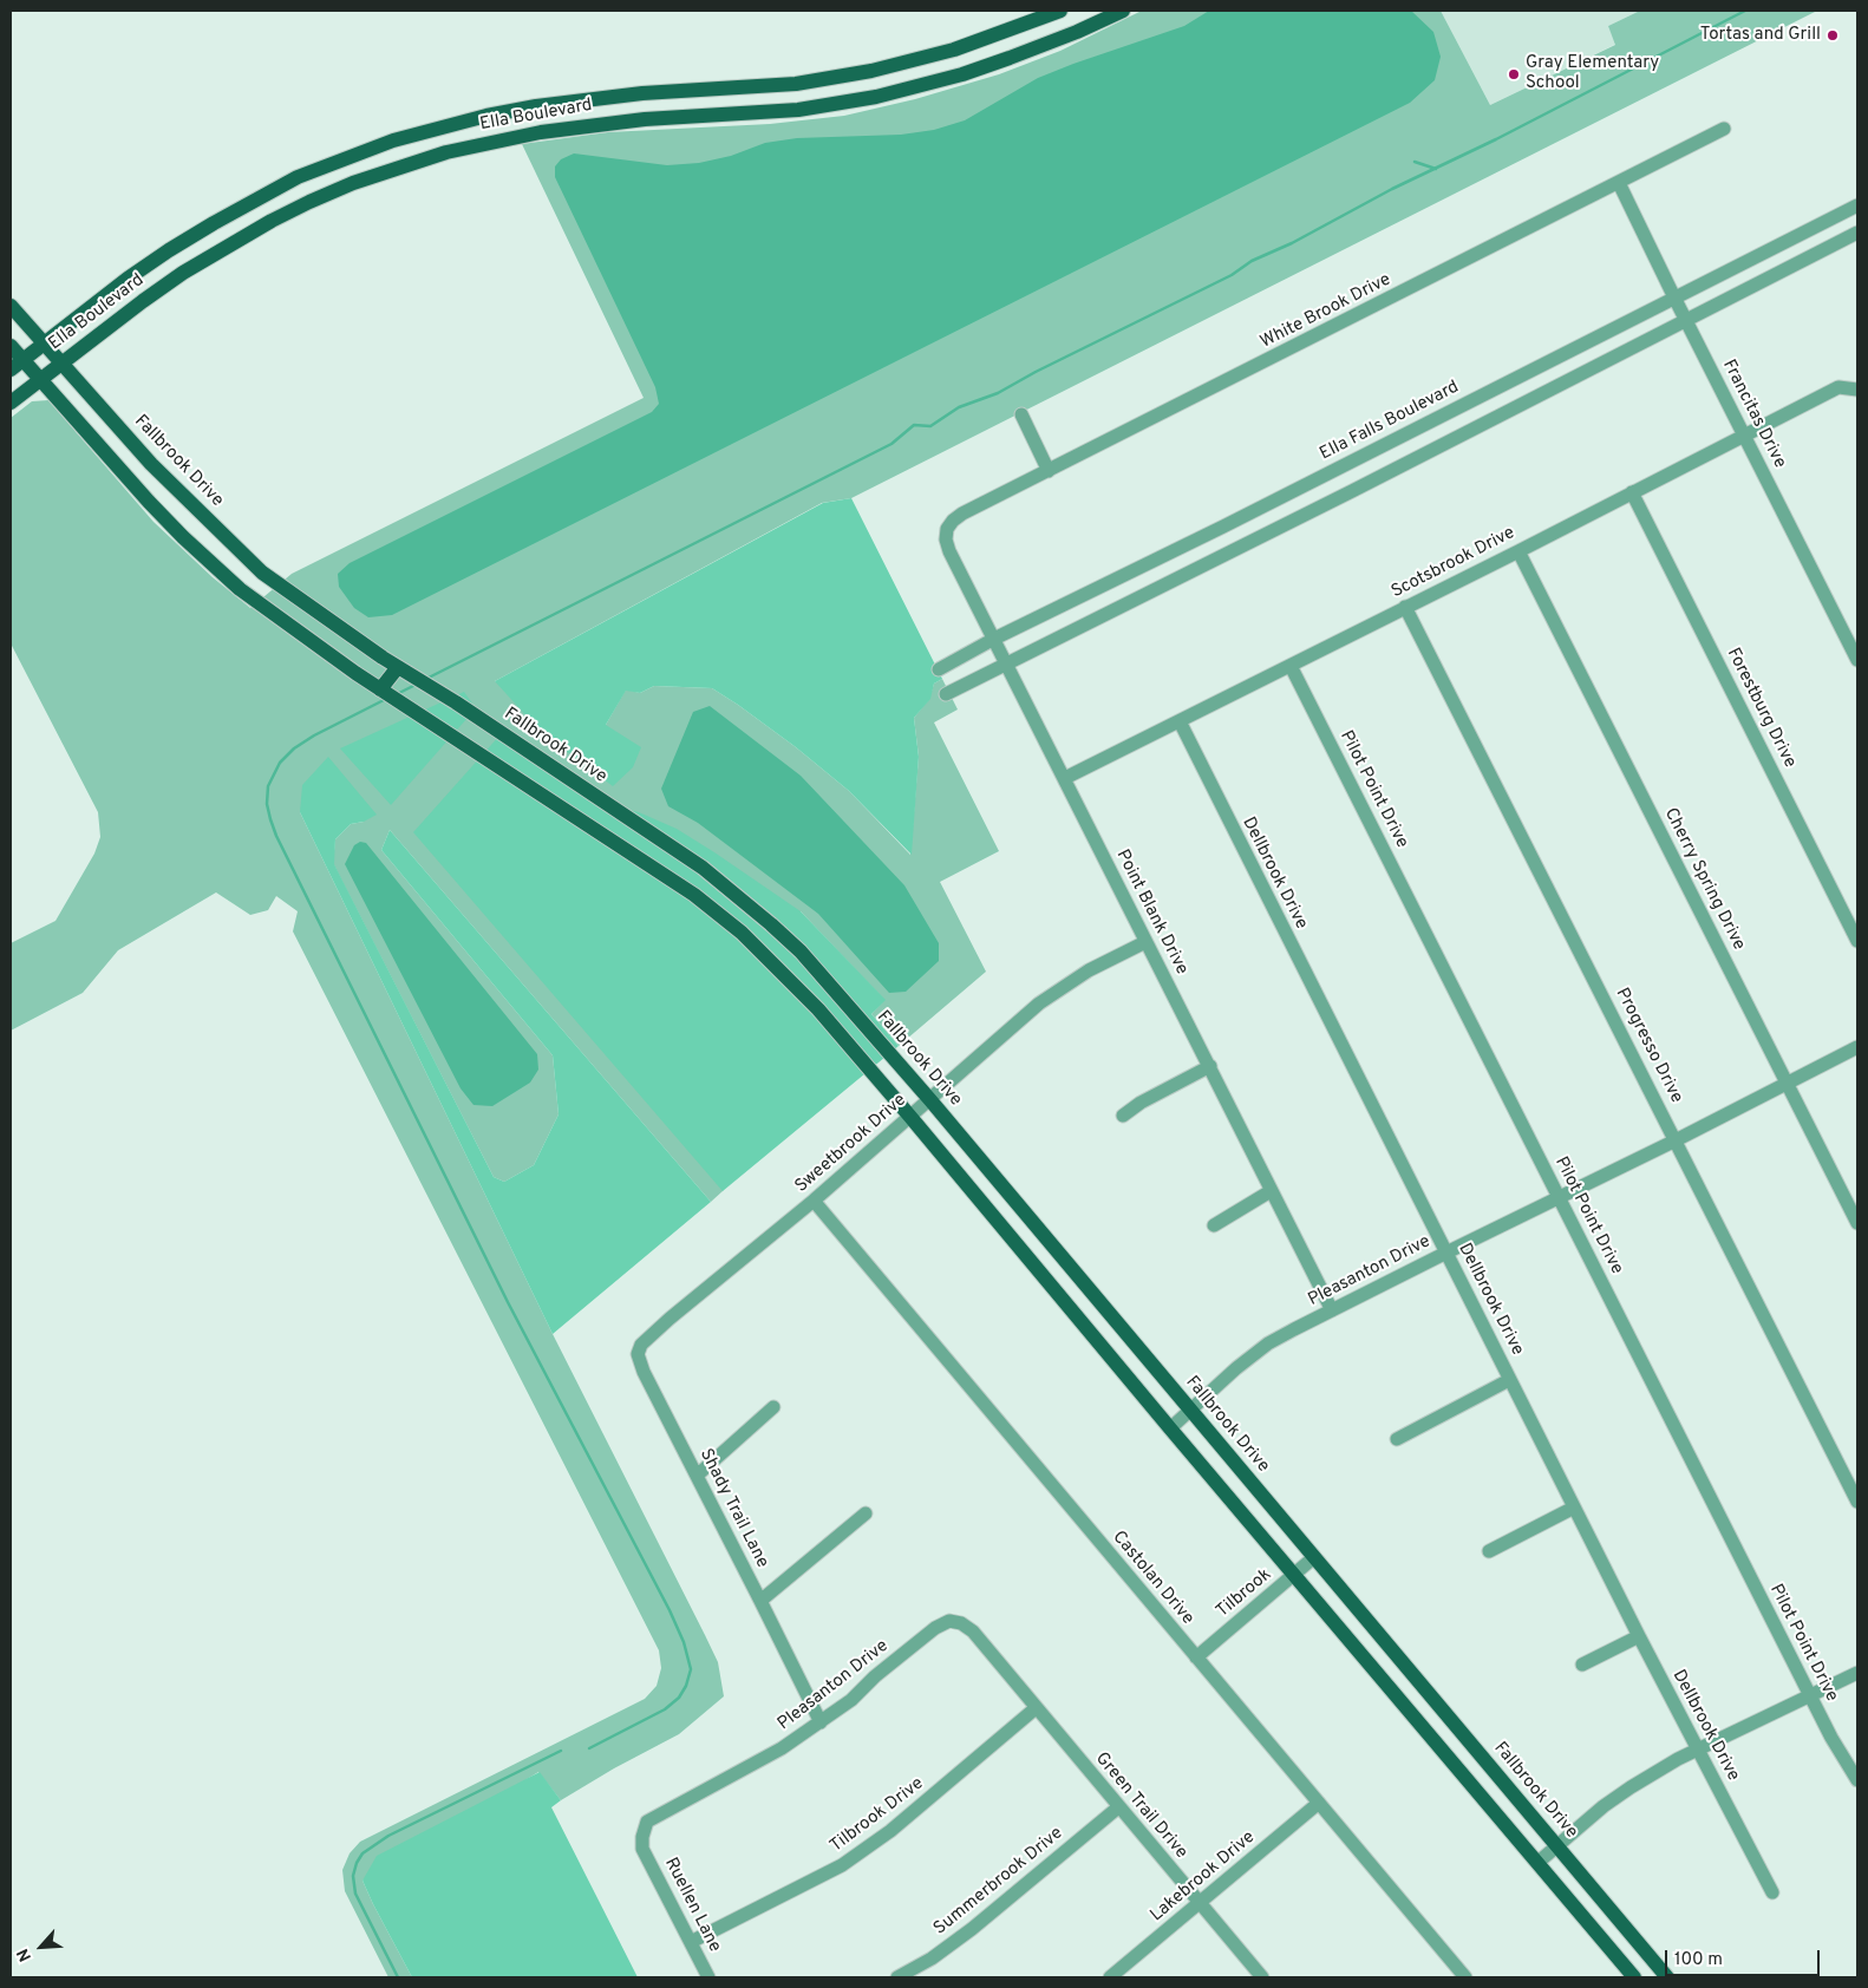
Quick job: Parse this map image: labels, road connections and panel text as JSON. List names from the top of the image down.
{
  "streets": {
    "main road": ["Ella Boulevard", "Fallbrook Drive"],
    "street": [
      "White Brook Drive",
      "Francitas Drive",
      "Ella Falls Boulevard",
      "Scotsbrook Drive",
      "Forestburg Drive",
      "Pilot Point Drive",
      "Dellbrook Drive",
      "Cherry Spring Drive",
      "Point Blank Drive",
      "Progresso Drive",
      "Sweetbrook Drive",
      "Pleasanton Drive",
      "Shady Trail Lane",
      "Castolan Drive",
      "Tilbrook",
      "Green Trail Drive",
      "Tilbrook Drive",
      "Lakebrook Drive",
      "Summerbrook Drive",
      "Ruellen Lane"
    ]
  },
  "crossings": [
    ["Ella Boulevard", "Fallbrook Drive"],
    ["White Brook Drive", "Francitas Drive"],
    ["White Brook Drive", "Point Blank Drive"],
    ["Francitas Drive", "Ella Falls Boulevard"],
    ["Francitas Drive", "Scotsbrook Drive"],
    ["Ella Falls Boulevard", "Point Blank Drive"],
    ["Fallbrook Drive", "Sweetbrook Drive"],
    ["Fallbrook Drive", "Pleasanton Drive"],
    ["Fallbrook Drive", "Tilbrook"],
    ["Scotsbrook Drive", "Forestburg Drive"],
    ["Scotsbrook Drive", "Pilot Point Drive"],
    ["Scotsbrook Drive", "Dellbrook Drive"],
    ["Scotsbrook Drive", "Cherry Spring Drive"],
    ["Scotsbrook Drive", "Point Blank Drive"],
    ["Scotsbrook Drive", "Progresso Drive"],
    ["Pilot Point Drive", "Pleasanton Drive"],
    ["Dellbrook Drive", "Pleasanton Drive"],
    ["Cherry Spring Drive", "Pleasanton Drive"],
    ["Point Blank Drive", "Sweetbrook Drive"],
    ["Point Blank Drive", "Pleasanton Drive"],
    ["Progresso Drive", "Pleasanton Drive"],
    ["Sweetbrook Drive", "Shady Trail Lane"],
    ["Sweetbrook Drive", "Castolan Drive"],
    ["Pleasanton Drive", "Shady Trail Lane"],
    ["Pleasanton Drive", "Green Trail Drive"],
    ["Pleasanton Drive", "Ruellen Lane"],
    ["Castolan Drive", "Tilbrook"],
    ["Castolan Drive", "Lakebrook Drive"],
    ["Green Trail Drive", "Tilbrook Drive"],
    ["Green Trail Drive", "Lakebrook Drive"],
    ["Green Trail Drive", "Summerbrook Drive"],
    ["Tilbrook Drive", "Ruellen Lane"]
  ],
  "places": ["Tortas and Grill", "Gray Elementary School"],
  "scale_bar": "100 m",
  "north": "bottom left"
}
